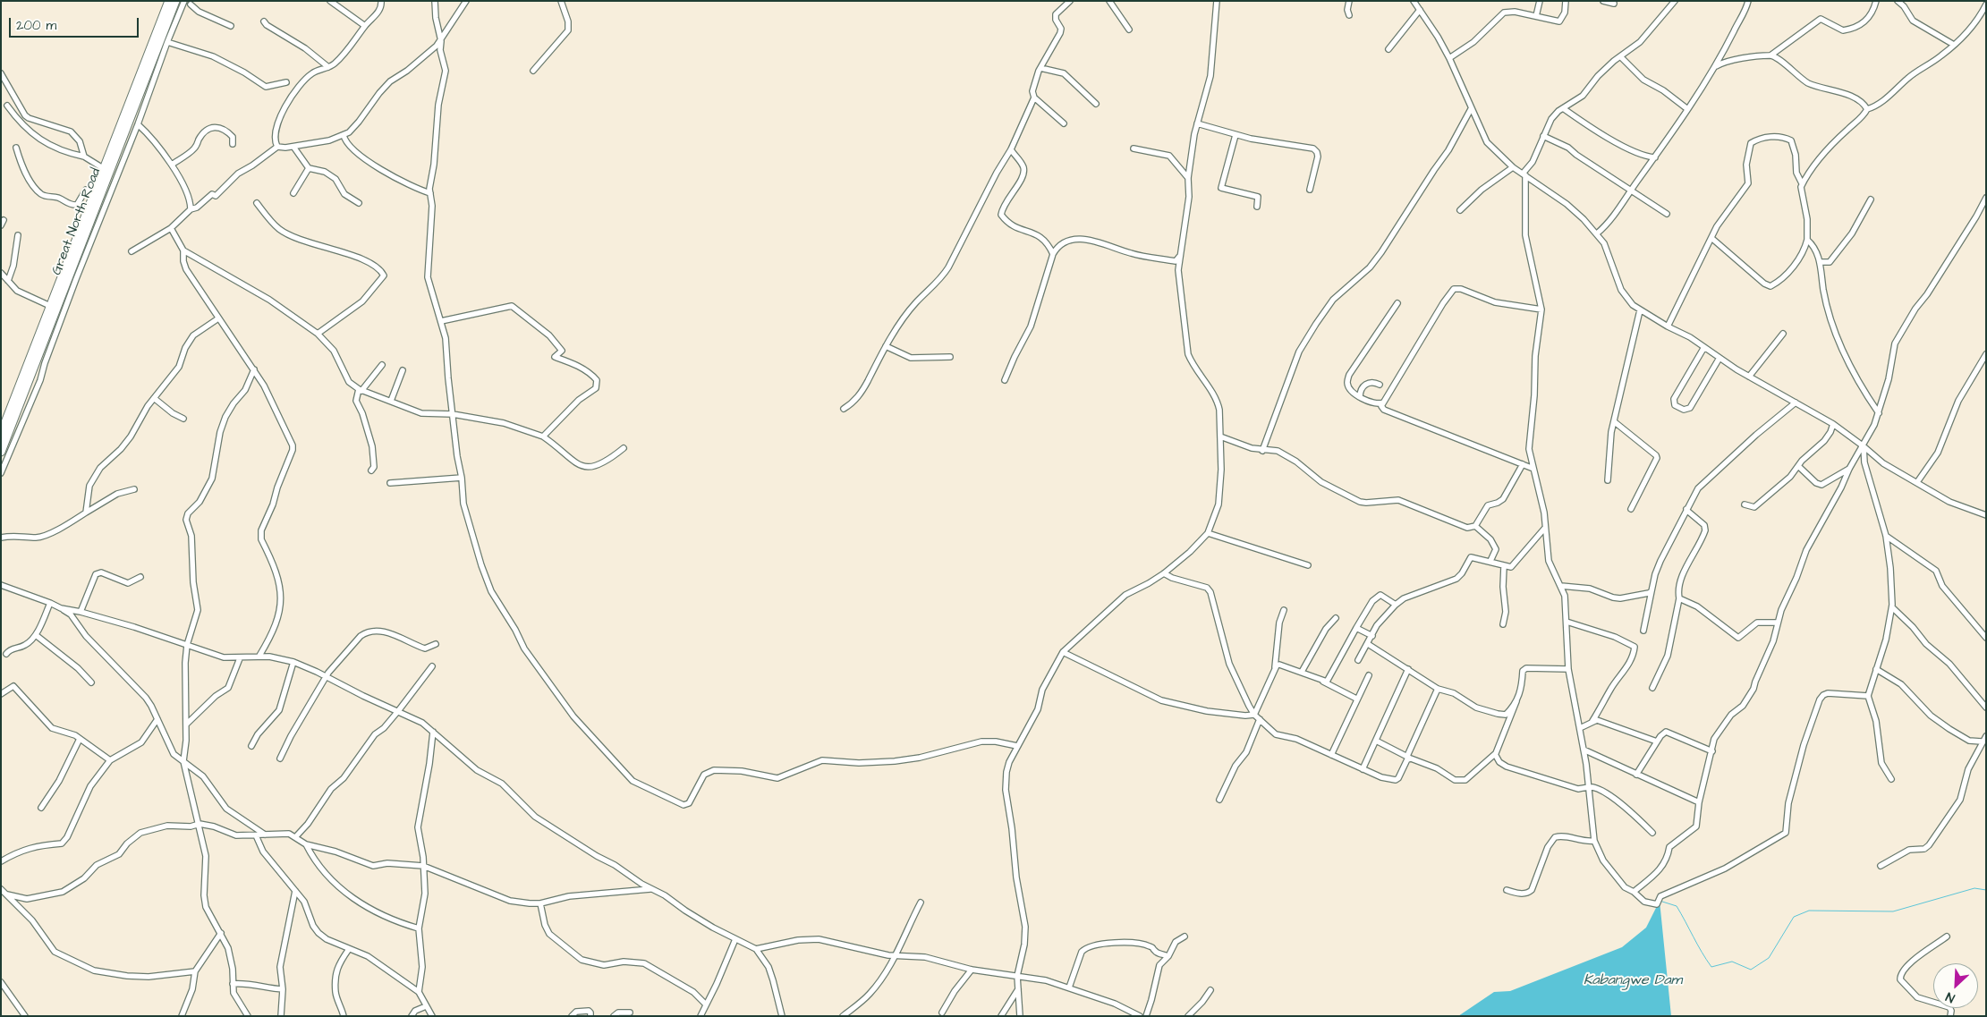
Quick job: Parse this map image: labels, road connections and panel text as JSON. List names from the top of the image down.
{
  "streets": {
    "main road": ["Great North Road"]
  },
  "water": ["Kabangwe Dam"],
  "scale_bar": "200 m",
  "north": "bottom left"
}
